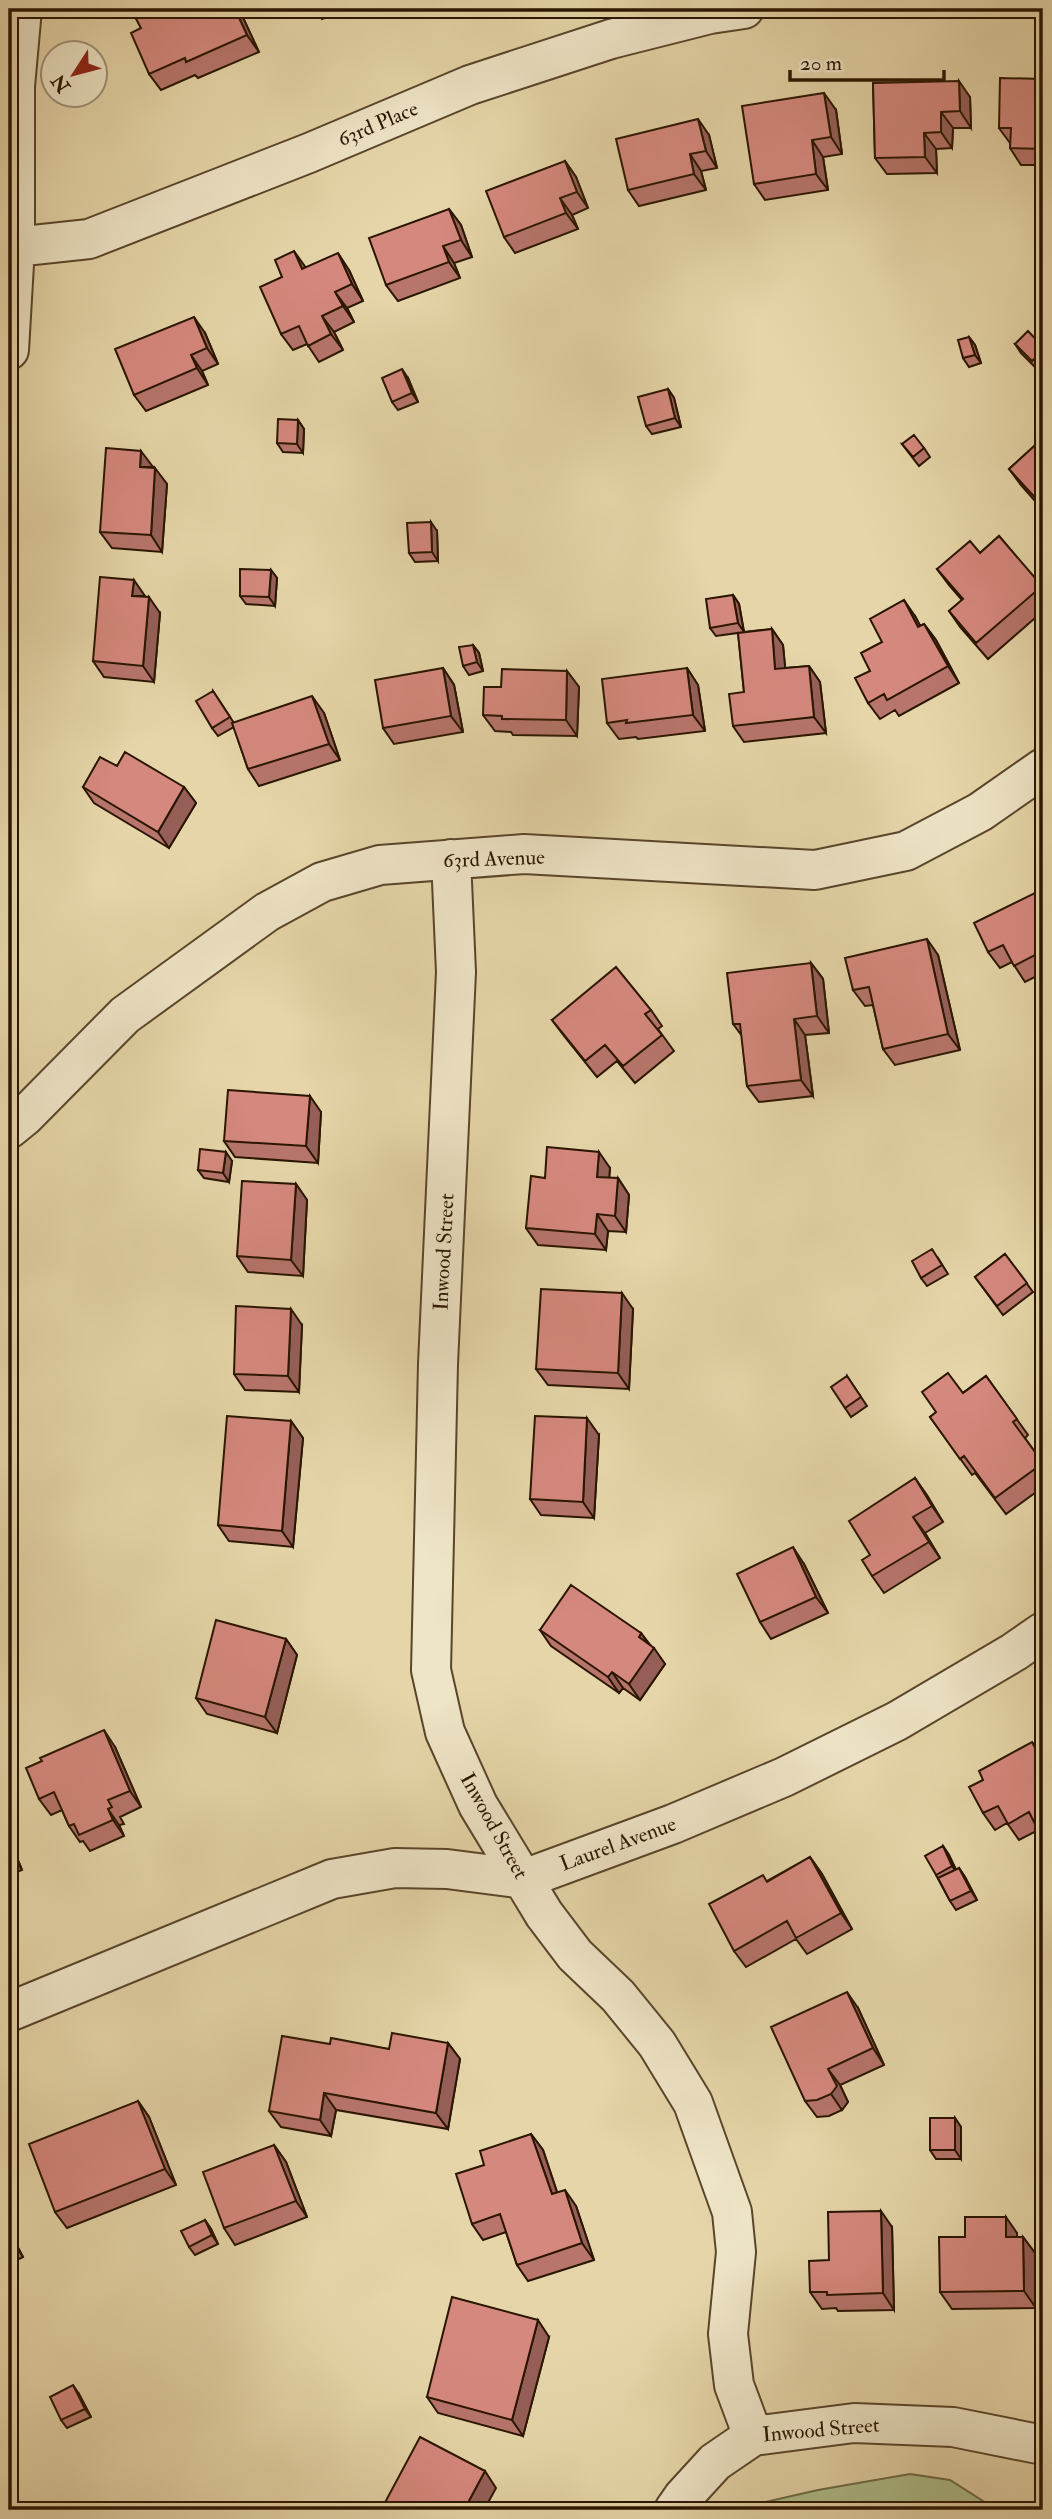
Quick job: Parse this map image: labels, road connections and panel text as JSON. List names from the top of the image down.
{
  "streets": {
    "street": [
      "63rd Place",
      "63rd Avenue",
      "Inwood Street",
      "Laurel Avenue"
    ]
  },
  "crossings": [
    ["63rd Avenue", "Inwood Street"],
    ["Inwood Street", "Laurel Avenue"]
  ],
  "scale_bar": "20 m",
  "north": "bottom left"
}
